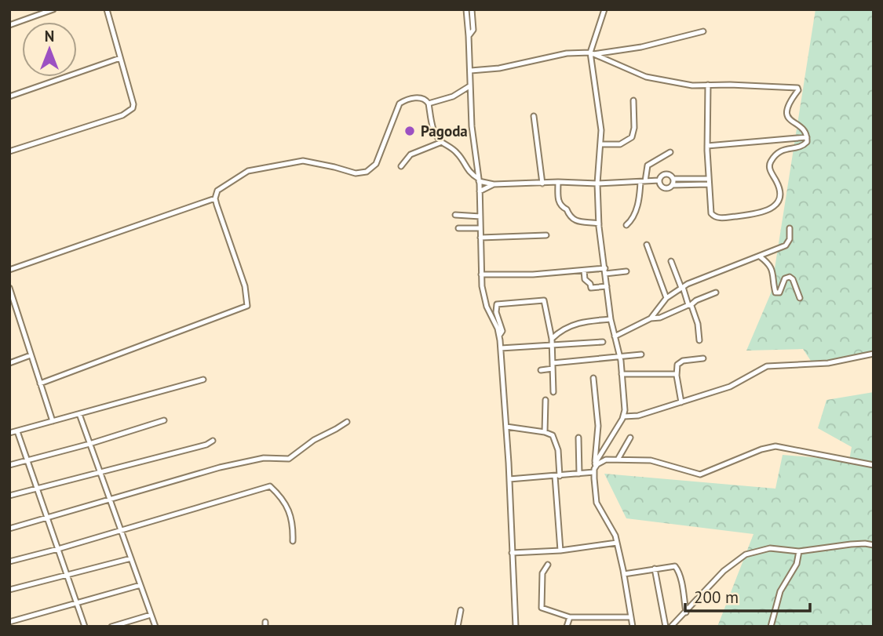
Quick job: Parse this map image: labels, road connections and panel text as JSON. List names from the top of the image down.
{
  "places": ["Pagoda"],
  "scale_bar": "200 m",
  "north": "top"
}
